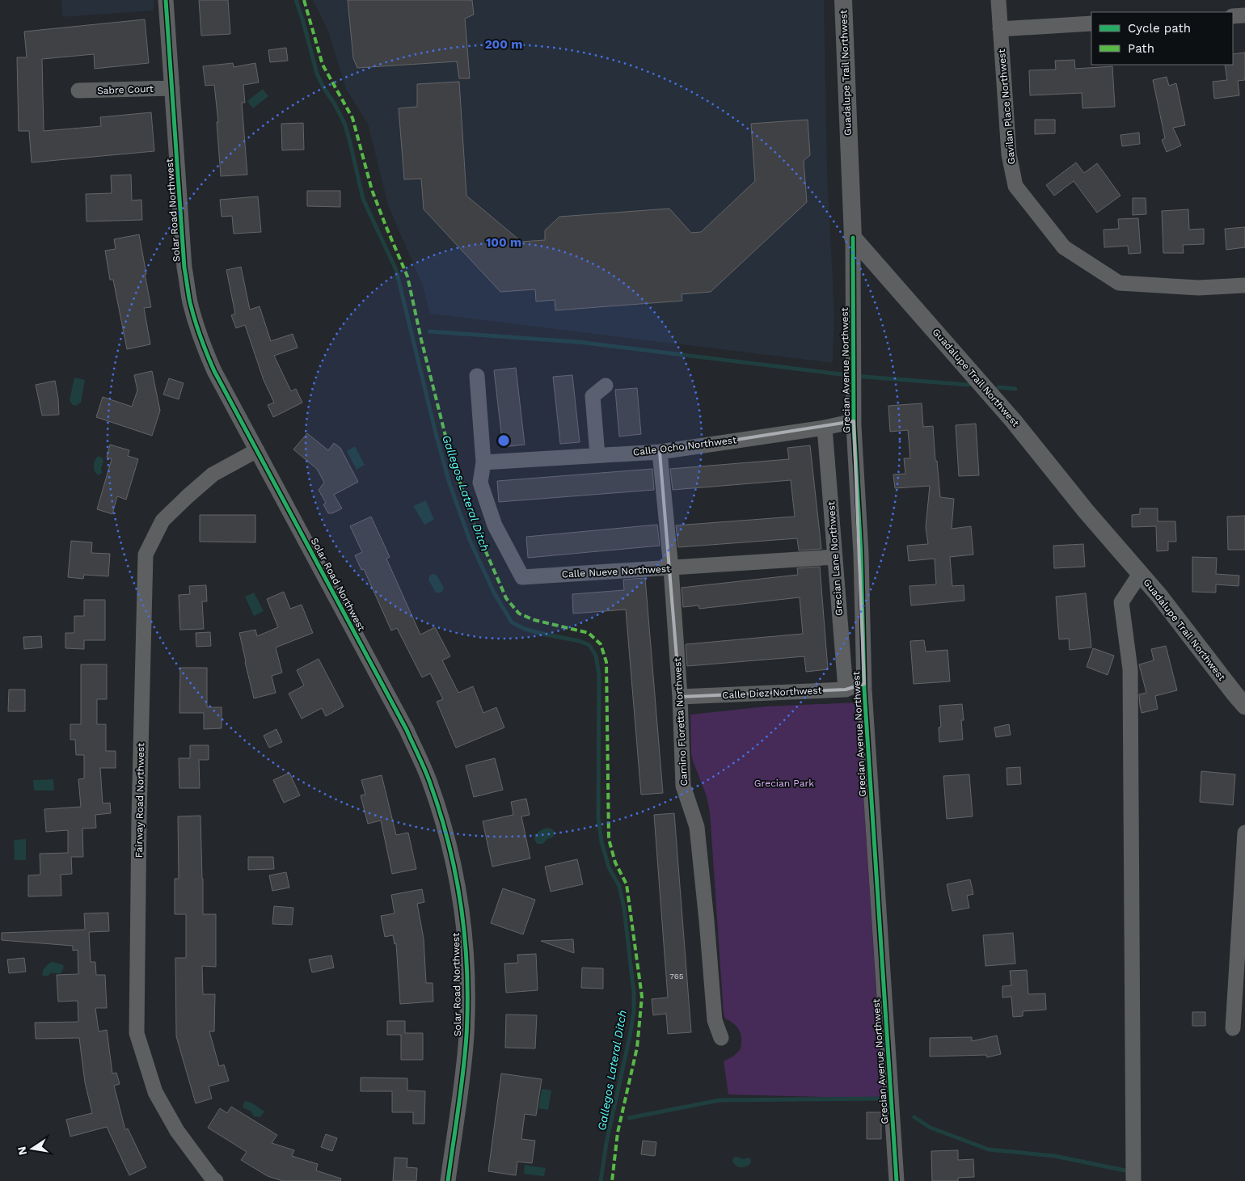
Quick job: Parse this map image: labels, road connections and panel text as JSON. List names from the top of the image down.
{
  "streets": {
    "street": [
      "Guadalupe Trail Northwest",
      "Sabre Court",
      "Gavilan Place Northwest",
      "Solar Road Northwest",
      "Grecian Avenue Northwest",
      "Calle Ocho Northwest",
      "Grecian Lane Northwest",
      "Calle Nueve Northwest",
      "Calle Diez Northwest",
      "Camino Floretta Northwest",
      "Fairway Road Northwest"
    ]
  },
  "crossings": [
    ["Guadalupe Trail Northwest", "Grecian Avenue Northwest"],
    ["Sabre Court", "Solar Road Northwest"],
    ["Solar Road Northwest", "Fairway Road Northwest"],
    ["Grecian Avenue Northwest", "Calle Ocho Northwest"],
    ["Grecian Avenue Northwest", "Calle Diez Northwest"],
    ["Calle Ocho Northwest", "Grecian Lane Northwest"],
    ["Calle Ocho Northwest", "Calle Nueve Northwest"],
    ["Calle Ocho Northwest", "Camino Floretta Northwest"],
    ["Grecian Lane Northwest", "Calle Nueve Northwest"],
    ["Grecian Lane Northwest", "Calle Diez Northwest"],
    ["Calle Nueve Northwest", "Camino Floretta Northwest"],
    ["Calle Diez Northwest", "Camino Floretta Northwest"]
  ],
  "water": ["Gallegos Lateral Ditch"],
  "parks": ["Grecian Park"],
  "house_numbers": ["765"],
  "legend": ["Cycle path", "Path"],
  "north": "left",
  "rings": ["200 m", "100 m"]
}
